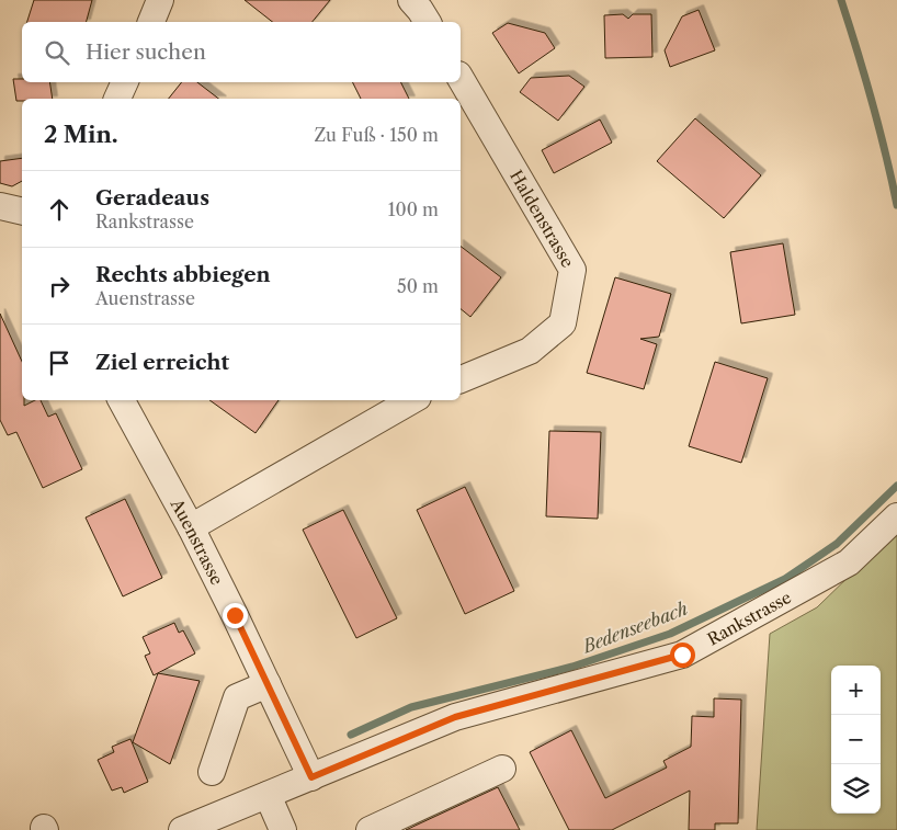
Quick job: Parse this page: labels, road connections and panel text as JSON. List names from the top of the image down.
{
  "streets": {
    "street": ["Haldenstrasse", "Auenstrasse", "Rankstrasse"]
  },
  "crossings": [
    ["Auenstrasse", "Rankstrasse"]
  ],
  "water": ["Bedenseebach"],
  "page": {
    "search": "Hier suchen",
    "heading": ["2 Min.", "Zu Fuß · 150 m"],
    "list": [
      ["Geradeaus", "Rankstrasse", "100 m"],
      ["Rechts abbiegen", "Auenstrasse", "50 m"],
      "Ziel erreicht"
    ],
    "map_buttons": ["+", "−"]
  }
}
